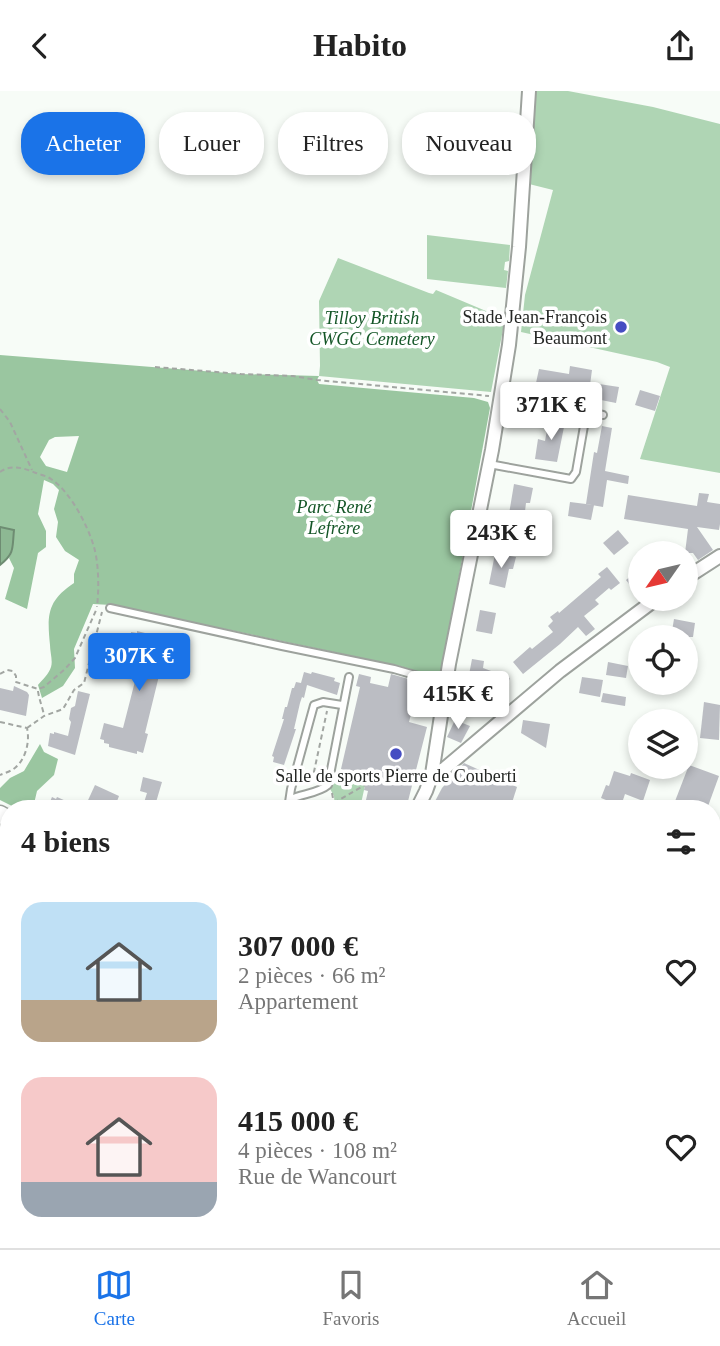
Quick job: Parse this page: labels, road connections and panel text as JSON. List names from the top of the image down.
{
  "parks": ["Tilloy British CWGC Cemetery", "Parc René Lefrère"],
  "places": ["Stade Jean-François Beaumont", "Salle de sports Pierre de Couberti"],
  "north": "bottom left",
  "page": {
    "header": "Habito",
    "chip": [
      "Acheter",
      "Louer",
      "Filtres",
      "Nouveau"
    ],
    "price": [
      "371K €",
      "243K €",
      "307K €",
      "415K €"
    ],
    "heading": "4 biens",
    "list": [
      {
        "name": "307 000 €",
        "note": "2 pièces · 66 m² · Appartement"
      },
      {
        "name": "415 000 €",
        "note": "4 pièces · 108 m² · Rue de Wancourt"
      }
    ],
    "tabs": ["Carte", "Favoris", "Accueil"]
  }
}
